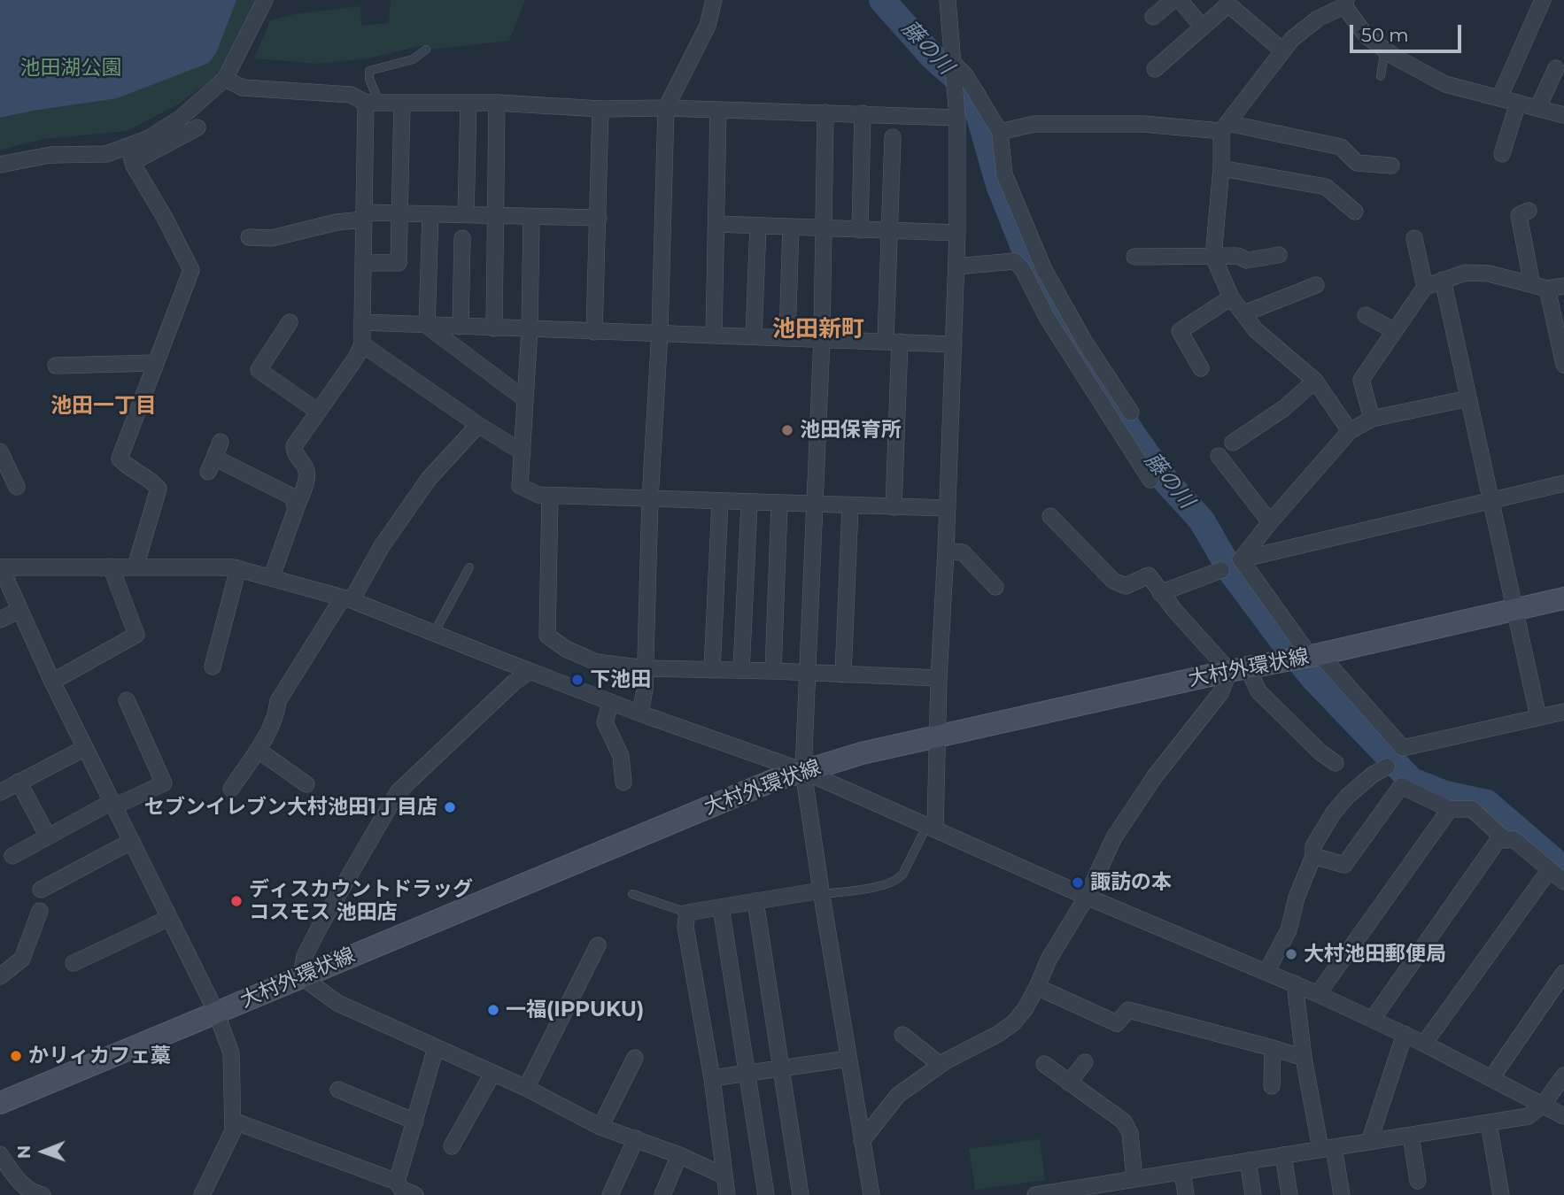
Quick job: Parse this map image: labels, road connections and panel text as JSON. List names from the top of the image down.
{
  "streets": {
    "main road": ["大村外環状線"]
  },
  "districts": ["池田新町", "池田一丁目"],
  "water": ["藤の川"],
  "parks": ["池田湖公園"],
  "places": [
    "池田保育所",
    "下池田",
    "セブンイレブン大村池田1丁目店",
    "諏訪の本",
    "ディスカウントドラッグ コスモス 池田店",
    "大村池田郵便局",
    "一福(IPPUKU)",
    "かリィカフェ藁"
  ],
  "scale_bar": "50 m",
  "north": "left"
}
